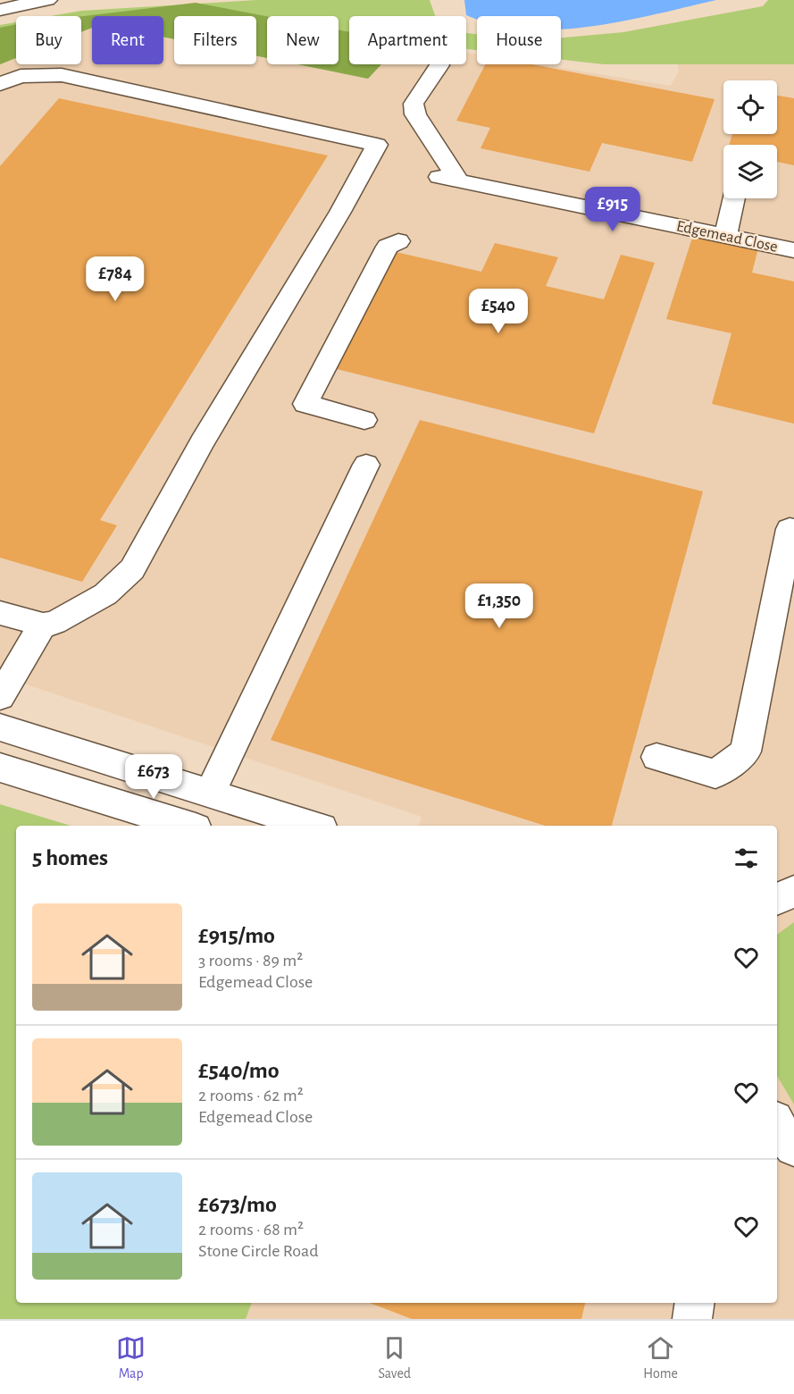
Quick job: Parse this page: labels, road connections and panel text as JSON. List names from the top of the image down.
{
  "streets": {
    "main road": ["Edgemead Close"]
  },
  "page": {
    "chip": [
      "Buy",
      "Rent",
      "Filters",
      "New",
      "Apartment",
      "House"
    ],
    "price": [
      "£915",
      "£784",
      "£540",
      "£1,350",
      "£673"
    ],
    "heading": "5 homes",
    "list": [
      {
        "name": "£915/mo",
        "note": "3 rooms · 89 m² · Edgemead Close"
      },
      {
        "name": "£540/mo",
        "note": "2 rooms · 62 m² · Edgemead Close"
      },
      {
        "name": "£673/mo",
        "note": "2 rooms · 68 m² · Stone Circle Road"
      }
    ],
    "tabs": ["Map", "Saved", "Home"]
  }
}
